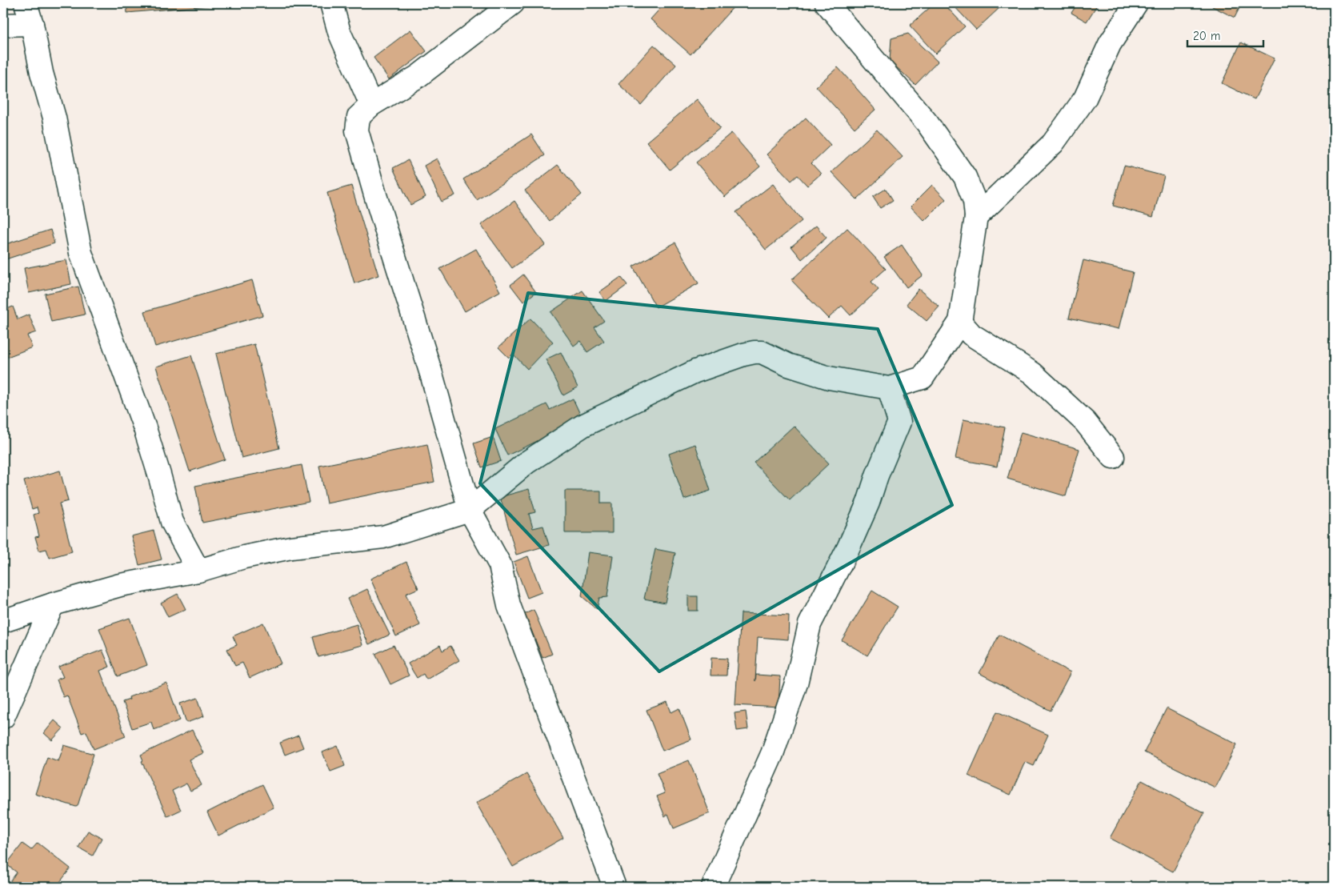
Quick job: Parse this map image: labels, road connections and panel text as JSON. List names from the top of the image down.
{
  "scale_bar": "20 m"
}
